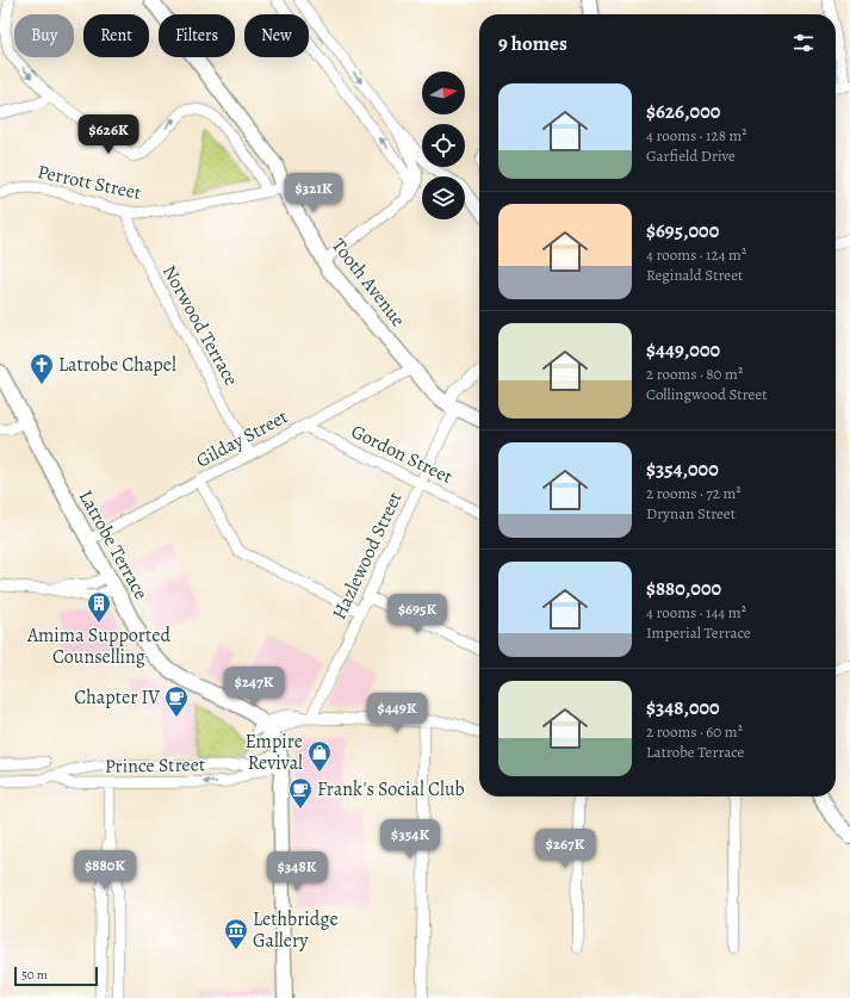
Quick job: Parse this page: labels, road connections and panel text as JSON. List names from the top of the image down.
{
  "streets": {
    "main road": ["Tooth Avenue", "Latrobe Terrace"],
    "street": [
      "Perrott Street",
      "Norwood Terrace",
      "Gilday Street",
      "Gordon Street",
      "Hazlewood Street",
      "Prince Street"
    ]
  },
  "crossings": [
    ["Perrott Street", "Tooth Avenue"],
    ["Perrott Street", "Norwood Terrace"],
    ["Tooth Avenue", "Gilday Street"],
    ["Tooth Avenue", "Hazlewood Street"],
    ["Norwood Terrace", "Gilday Street"],
    ["Gilday Street", "Gordon Street"],
    ["Gilday Street", "Latrobe Terrace"],
    ["Gordon Street", "Hazlewood Street"]
  ],
  "places": {
    "church": ["Latrobe Chapel"],
    "building": ["Amima Supported Counselling"],
    "cafe": ["Chapter IV", "Frank's Social Club"],
    "shop": ["Empire Revival"],
    "museum": ["Lethbridge Gallery"]
  },
  "scale_bar": "50 m",
  "north": "right",
  "page": {
    "chip": [
      "Buy",
      "Rent",
      "Filters",
      "New"
    ],
    "heading": "9 homes",
    "list": [
      {
        "name": "$626,000",
        "note": "4 rooms · 128 m² · Garfield Drive"
      },
      {
        "name": "$695,000",
        "note": "4 rooms · 124 m² · Reginald Street"
      },
      {
        "name": "$449,000",
        "note": "2 rooms · 80 m² · Collingwood Street"
      },
      {
        "name": "$354,000",
        "note": "2 rooms · 72 m² · Drynan Street"
      },
      {
        "name": "$880,000",
        "note": "4 rooms · 144 m² · Imperial Terrace"
      },
      {
        "name": "$348,000",
        "note": "2 rooms · 60 m² · Latrobe Terrace"
      }
    ],
    "price": [
      "$626K",
      "$321K",
      "$695K",
      "$247K",
      "$449K",
      "$354K",
      "$267K",
      "$880K",
      "$348K"
    ],
    "scale": "50 m"
  }
}
